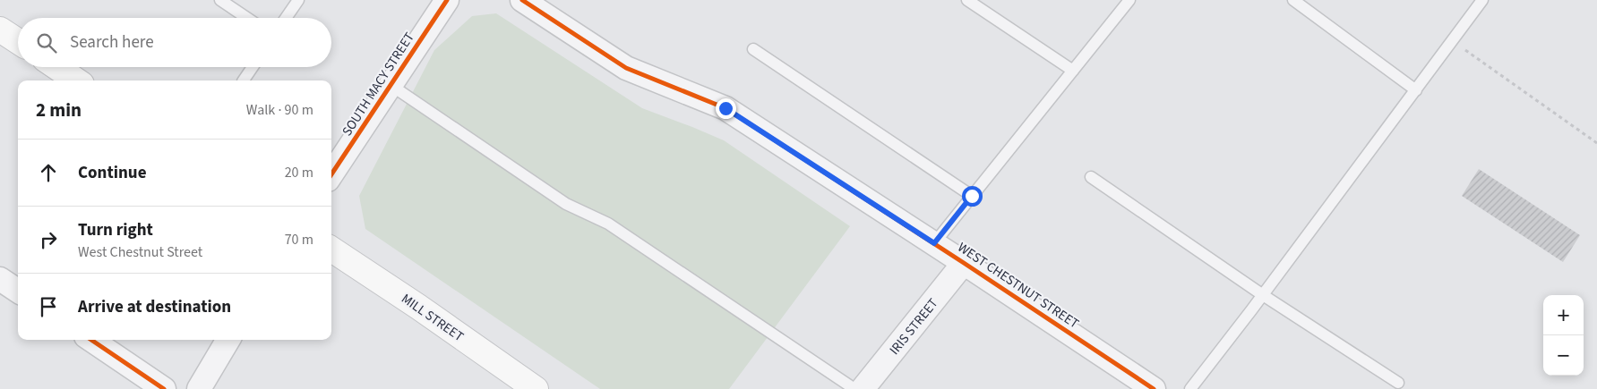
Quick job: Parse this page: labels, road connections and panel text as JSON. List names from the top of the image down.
{
  "streets": {
    "main road": ["MILL STREET"],
    "street": ["SOUTH MACY STREET", "WEST CHESTNUT STREET", "IRIS STREET"]
  },
  "crossings": [
    ["WEST CHESTNUT STREET", "IRIS STREET"]
  ],
  "page": {
    "search": "Search here",
    "heading": ["2 min", "Walk · 90 m"],
    "list": [
      ["Continue", "20 m"],
      ["Turn right", "West Chestnut Street", "70 m"],
      "Arrive at destination"
    ],
    "map_buttons": ["+", "−"]
  }
}
